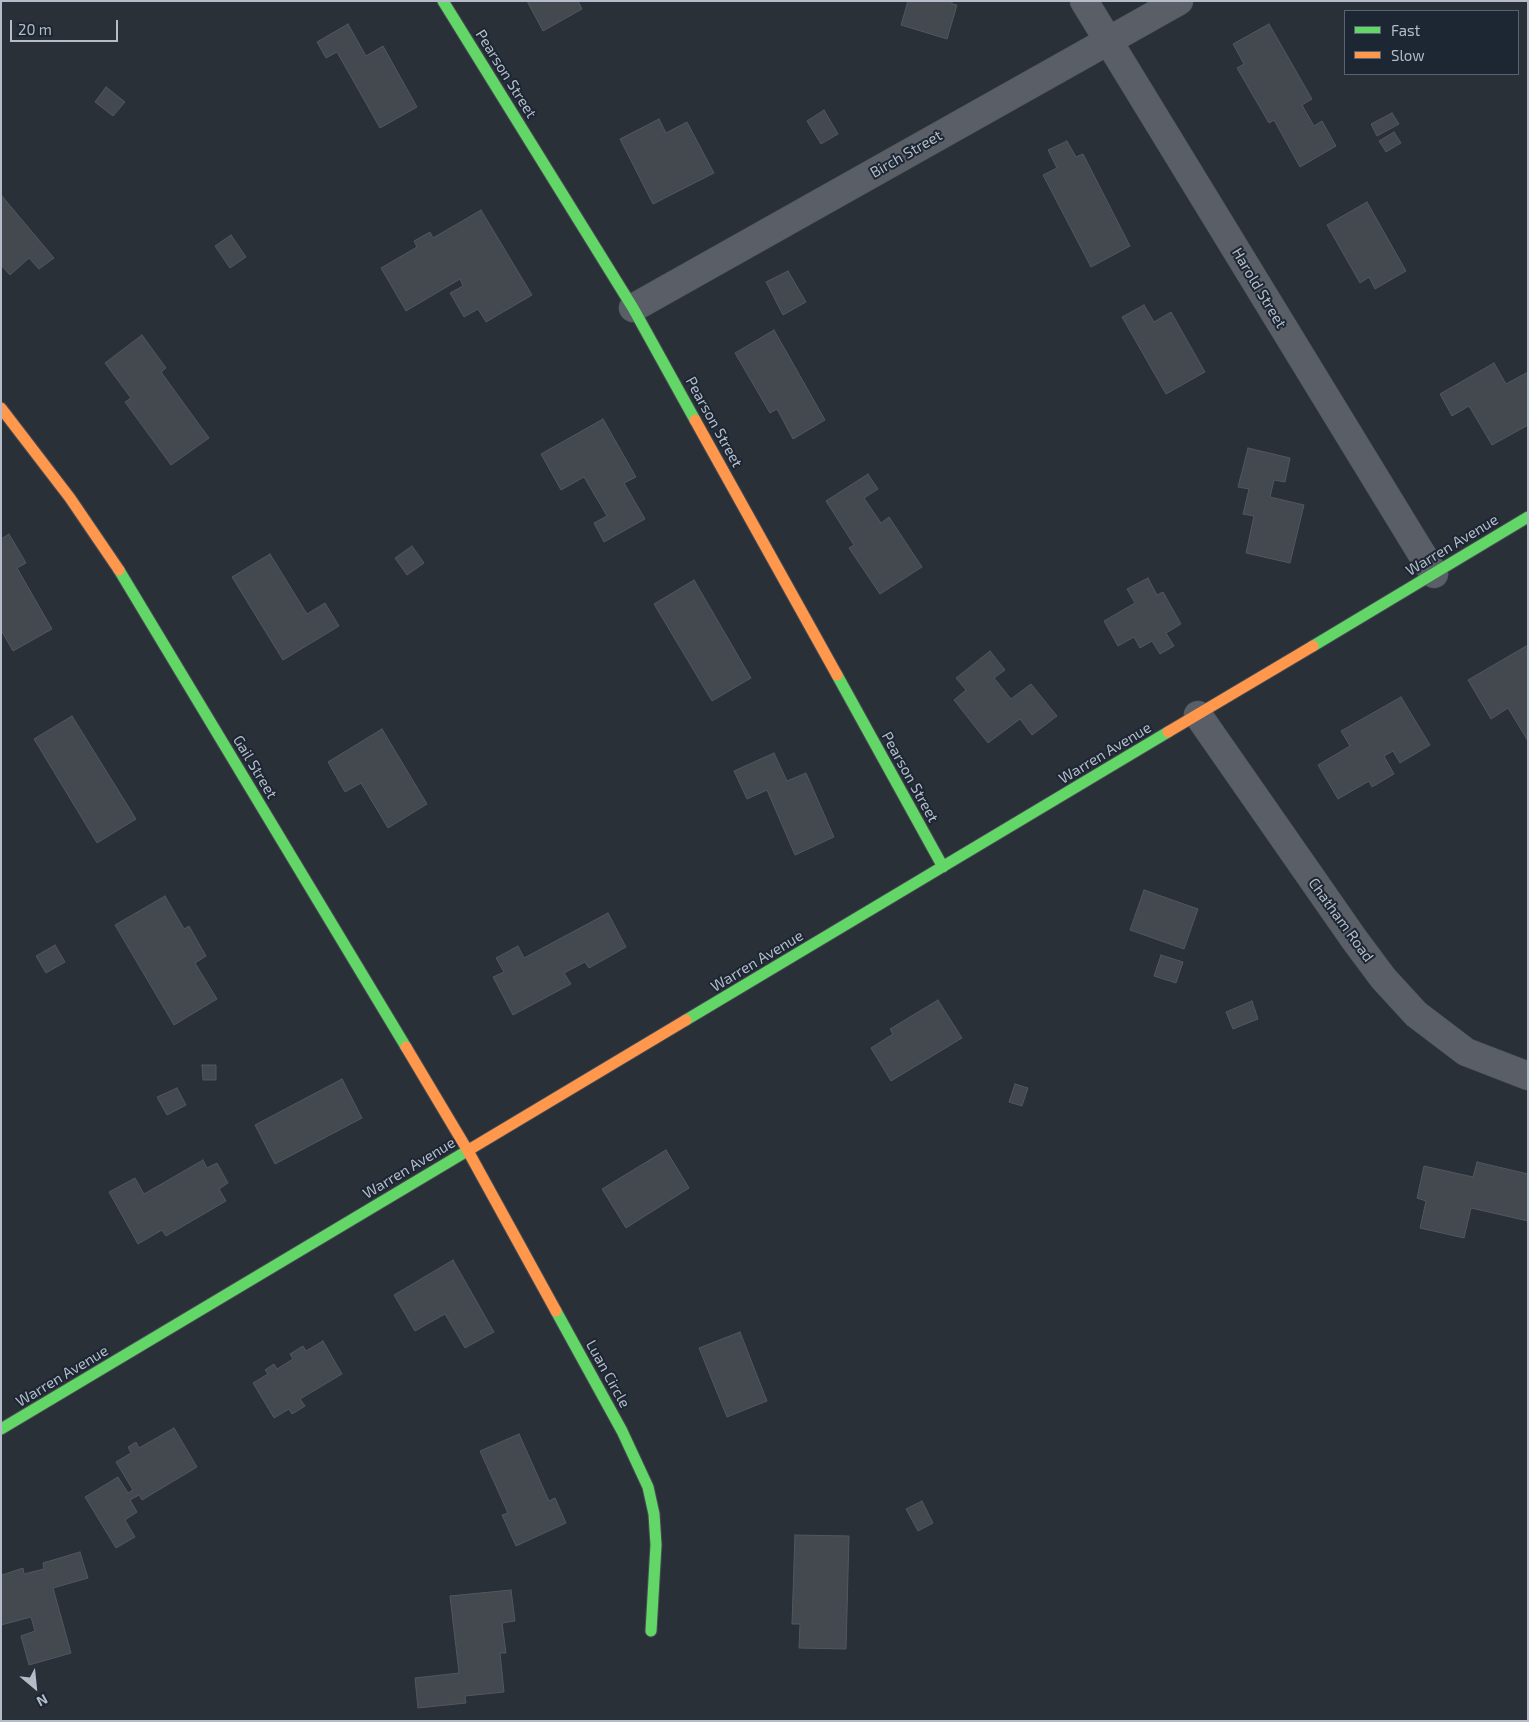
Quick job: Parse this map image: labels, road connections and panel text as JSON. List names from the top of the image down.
{
  "streets": {
    "street": [
      "Pearson Street",
      "Birch Street",
      "Harold Street",
      "Warren Avenue",
      "Gail Street",
      "Chatham Road",
      "Luan Circle"
    ]
  },
  "crossings": [
    ["Pearson Street", "Birch Street"],
    ["Pearson Street", "Warren Avenue"],
    ["Birch Street", "Harold Street"],
    ["Harold Street", "Warren Avenue"],
    ["Warren Avenue", "Gail Street"],
    ["Warren Avenue", "Chatham Road"],
    ["Warren Avenue", "Luan Circle"],
    ["Gail Street", "Luan Circle"]
  ],
  "legend": ["Fast", "Slow"],
  "scale_bar": "20 m",
  "north": "bottom right"
}
